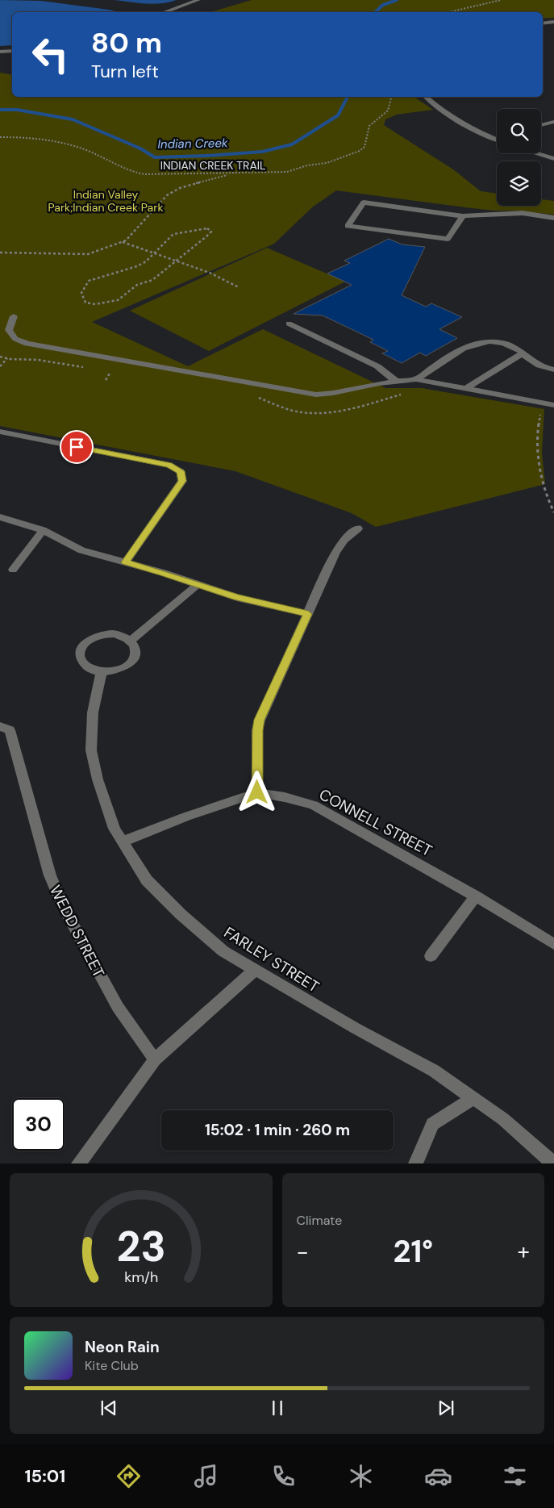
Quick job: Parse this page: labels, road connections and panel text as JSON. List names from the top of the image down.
{
  "streets": {
    "street": ["CONNELL STREET", "WEDD STREET", "FARLEY STREET"],
    "path": ["INDIAN CREEK TRAIL"]
  },
  "crossings": [
    ["CONNELL STREET", "FARLEY STREET"]
  ],
  "water": ["Indian Creek"],
  "parks": ["Indian Valley Park;Indian Creek Park"],
  "page": {
    "turn": ["80 m", "Turn left"],
    "limit": "30",
    "trip": "15:02 · 1 min · 260 m",
    "tile": "Climate",
    "heat": ["−", "21°", "+"],
    "song": ["Neon Rain", "Kite Club"],
    "tabs": "15:01",
    "gauge": ["23", "km/h"]
  }
}
